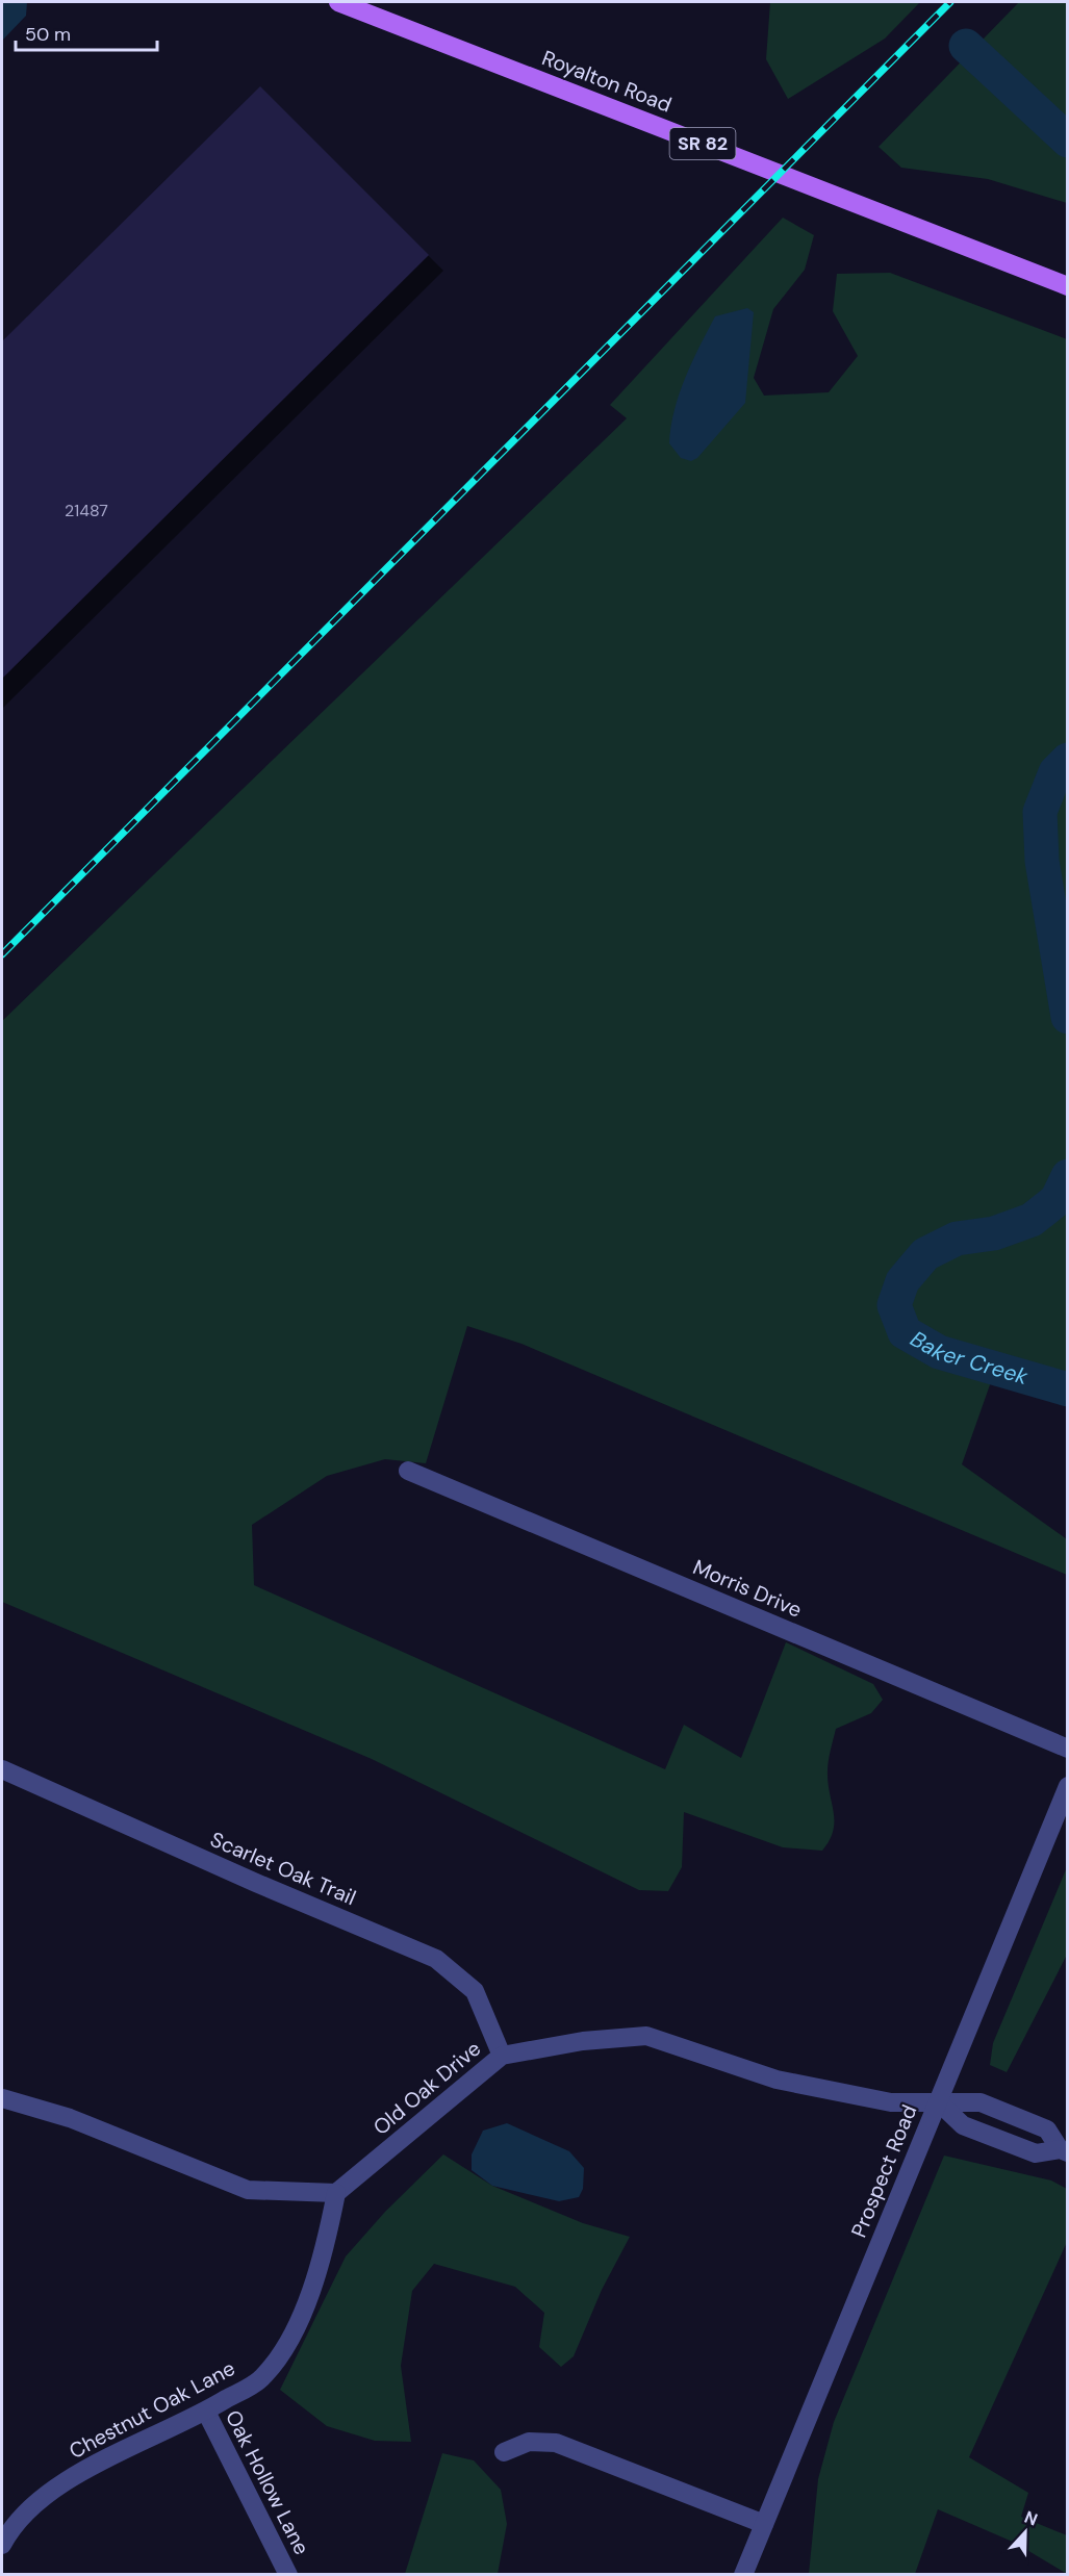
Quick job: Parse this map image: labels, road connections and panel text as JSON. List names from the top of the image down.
{
  "streets": {
    "main road": ["Royalton Road", "SR 82"],
    "street": [
      "Morris Drive",
      "Scarlet Oak Trail",
      "Old Oak Drive",
      "Prospect Road",
      "Chestnut Oak Lane",
      "Oak Hollow Lane"
    ]
  },
  "crossings": [
    ["Scarlet Oak Trail", "Old Oak Drive"],
    ["Old Oak Drive", "Prospect Road"],
    ["Old Oak Drive", "Chestnut Oak Lane"],
    ["Chestnut Oak Lane", "Oak Hollow Lane"]
  ],
  "water": ["Baker Creek"],
  "house_numbers": ["21487"],
  "scale_bar": "50 m",
  "north": "top"
}
